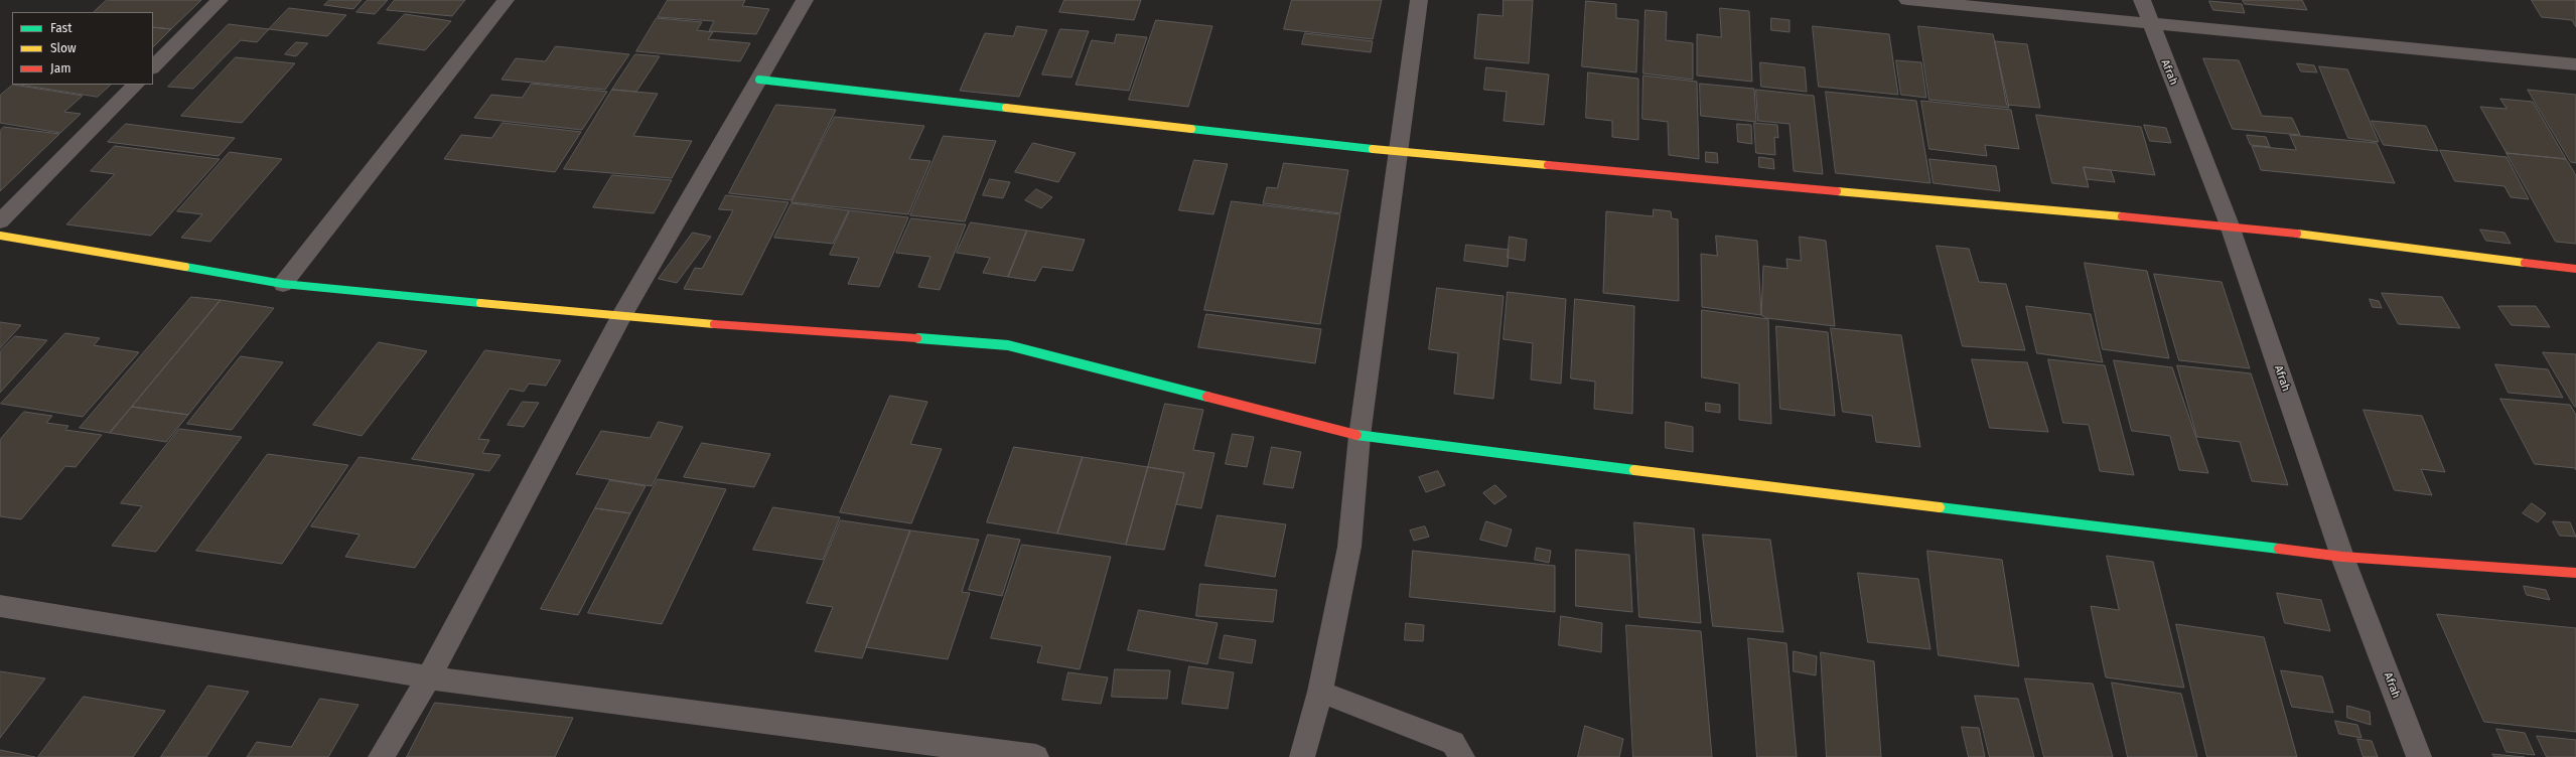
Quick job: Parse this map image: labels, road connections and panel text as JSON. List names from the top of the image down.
{
  "streets": {
    "street": ["Afrah"]
  },
  "legend": ["Fast", "Slow", "Jam"]
}
